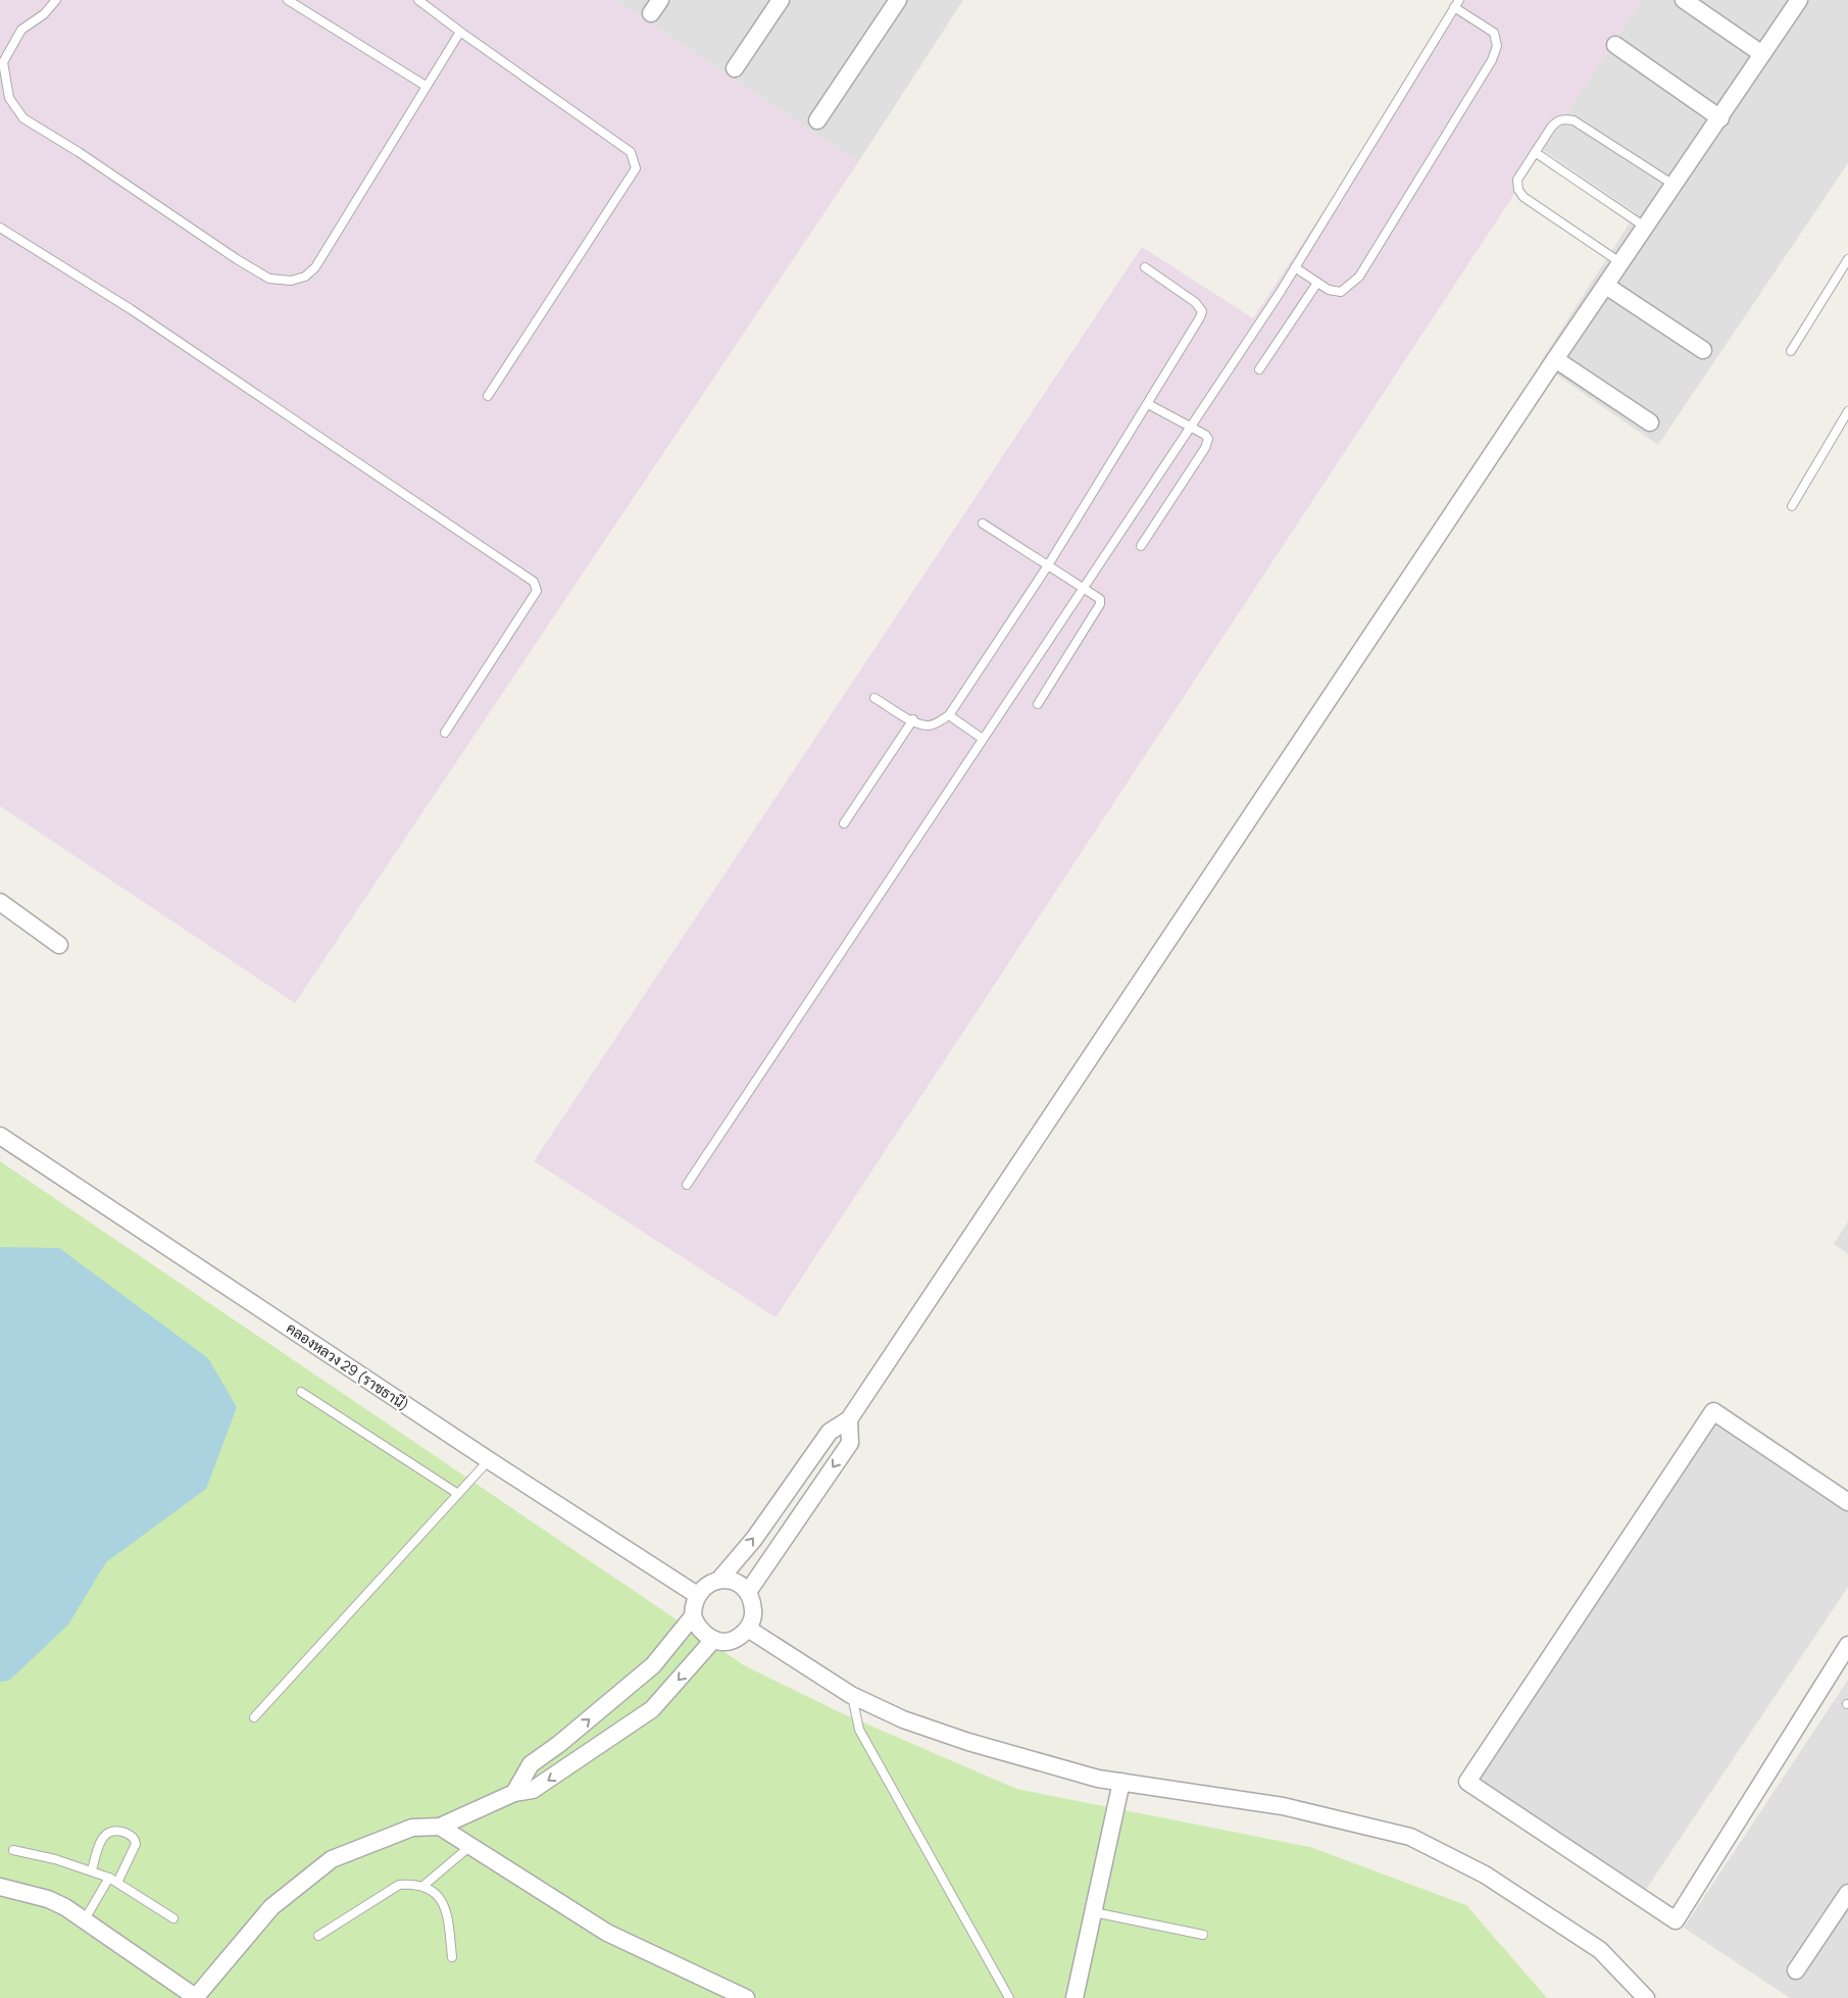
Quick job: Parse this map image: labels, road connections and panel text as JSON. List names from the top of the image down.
{
  "streets": {
    "street": ["คลองหลวง 29 (ราชธานี)"]
  }
}
